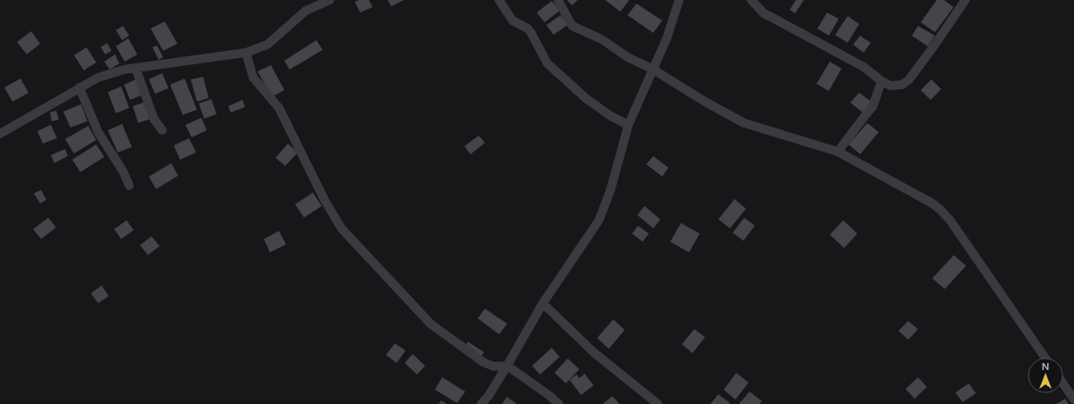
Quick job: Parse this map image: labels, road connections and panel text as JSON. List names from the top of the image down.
{
  "north": "top"
}
